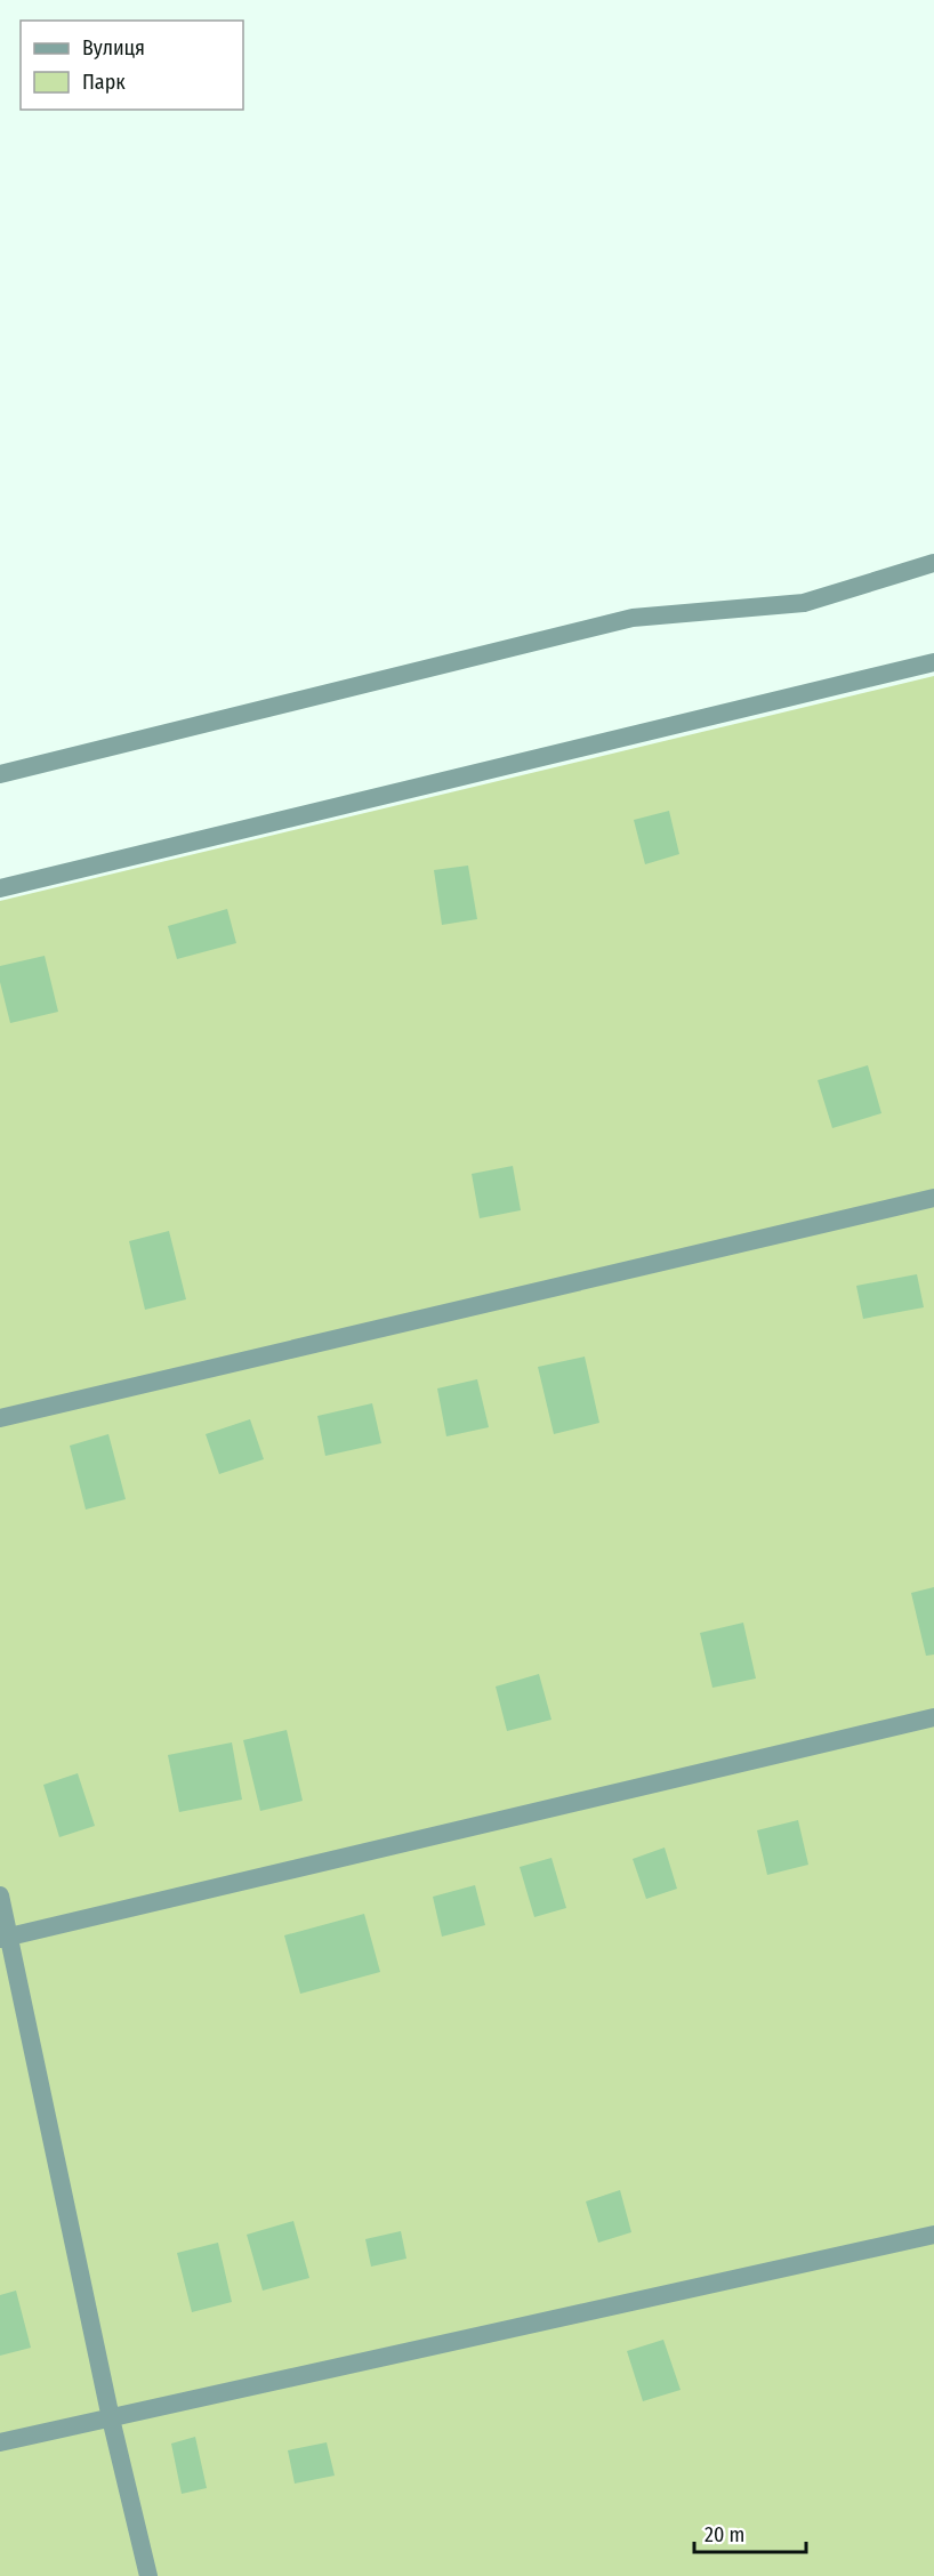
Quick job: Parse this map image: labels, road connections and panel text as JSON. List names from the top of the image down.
{
  "legend": ["Вулиця", "Парк"],
  "scale_bar": "20 m"
}
